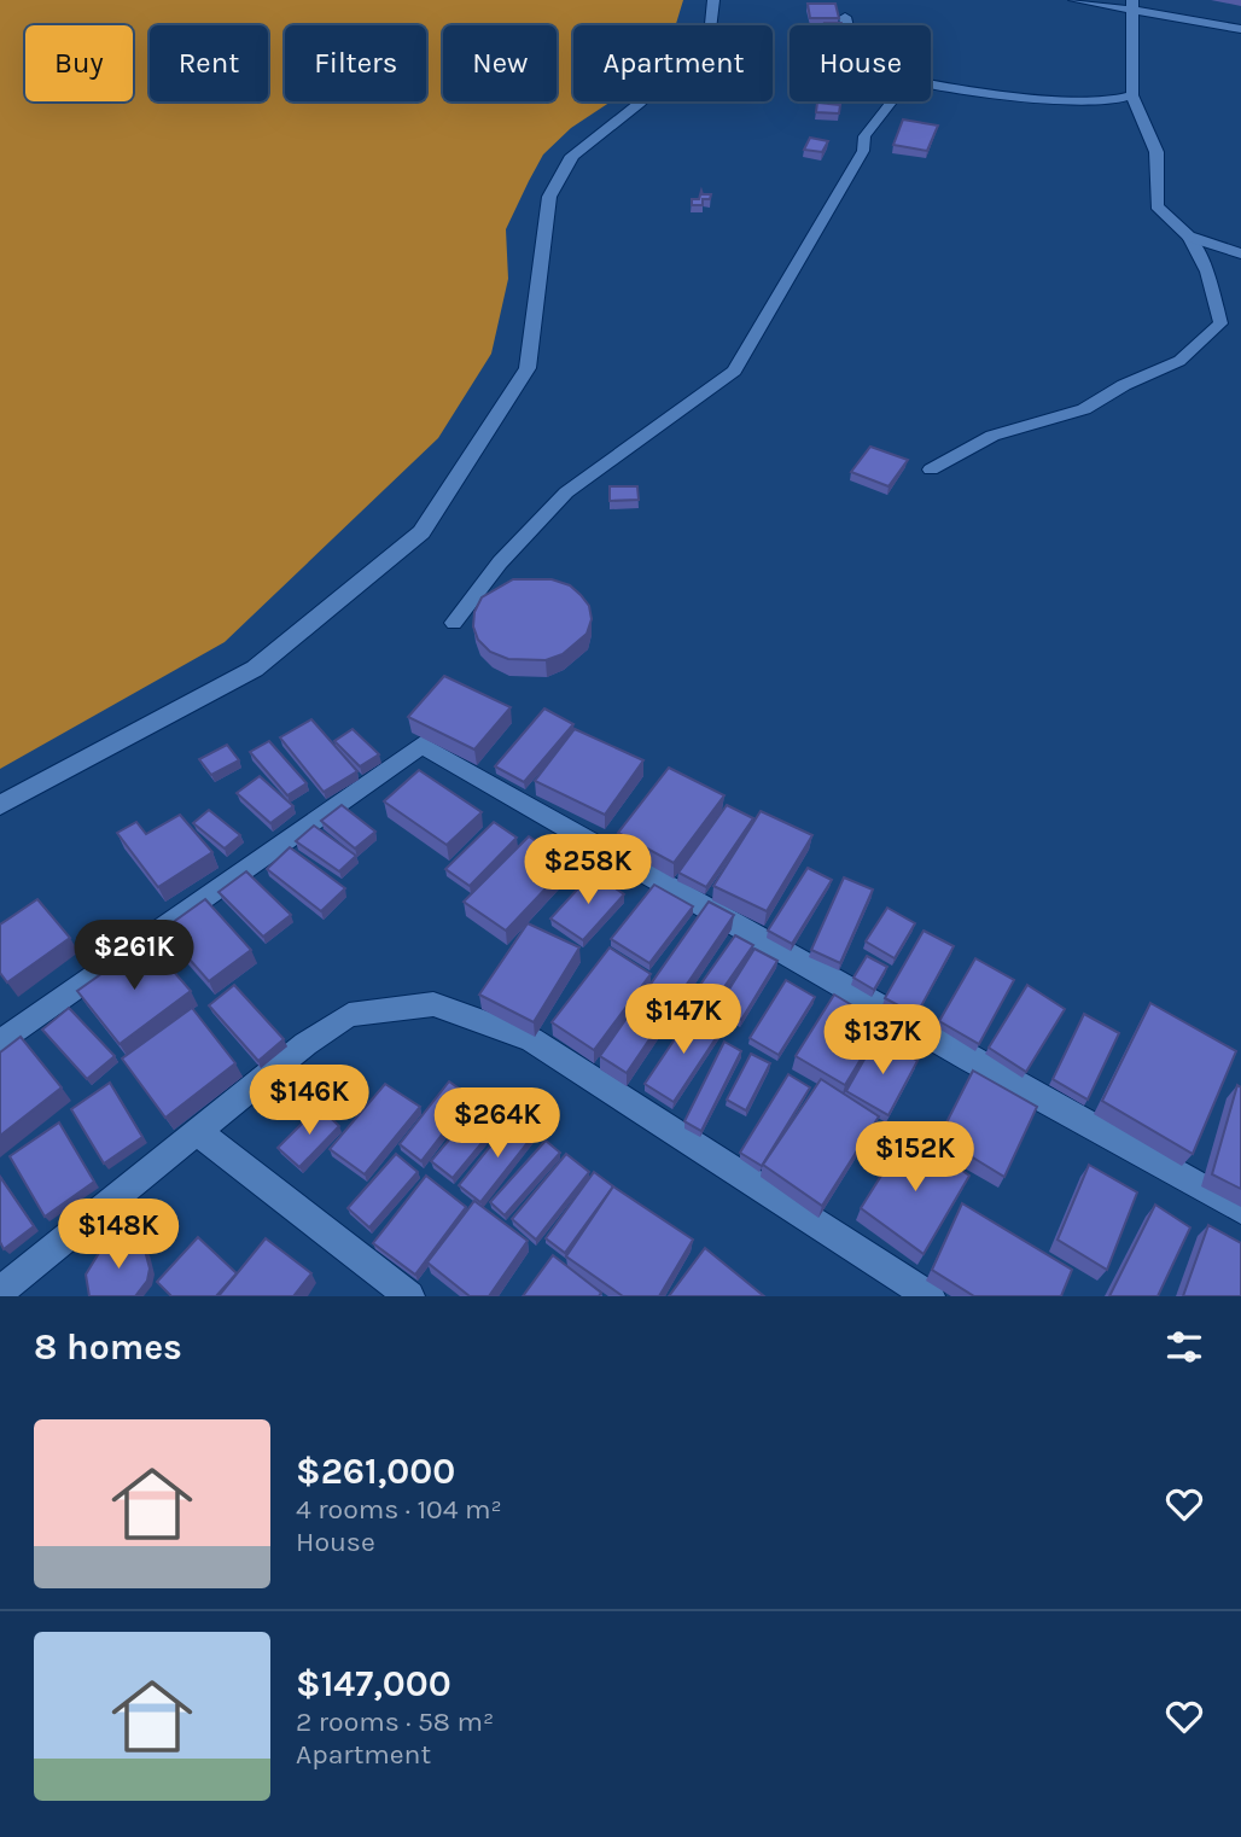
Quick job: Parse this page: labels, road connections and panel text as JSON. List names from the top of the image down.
{
  "page": {
    "chip": [
      "Buy",
      "Rent",
      "Filters",
      "New",
      "Apartment",
      "House"
    ],
    "price": [
      "$258K",
      "$261K",
      "$147K",
      "$137K",
      "$146K",
      "$264K",
      "$152K",
      "$148K"
    ],
    "heading": "8 homes",
    "list": [
      {
        "name": "$261,000",
        "note": "4 rooms · 104 m² · House"
      },
      {
        "name": "$147,000",
        "note": "2 rooms · 58 m² · Apartment"
      }
    ]
  }
}
